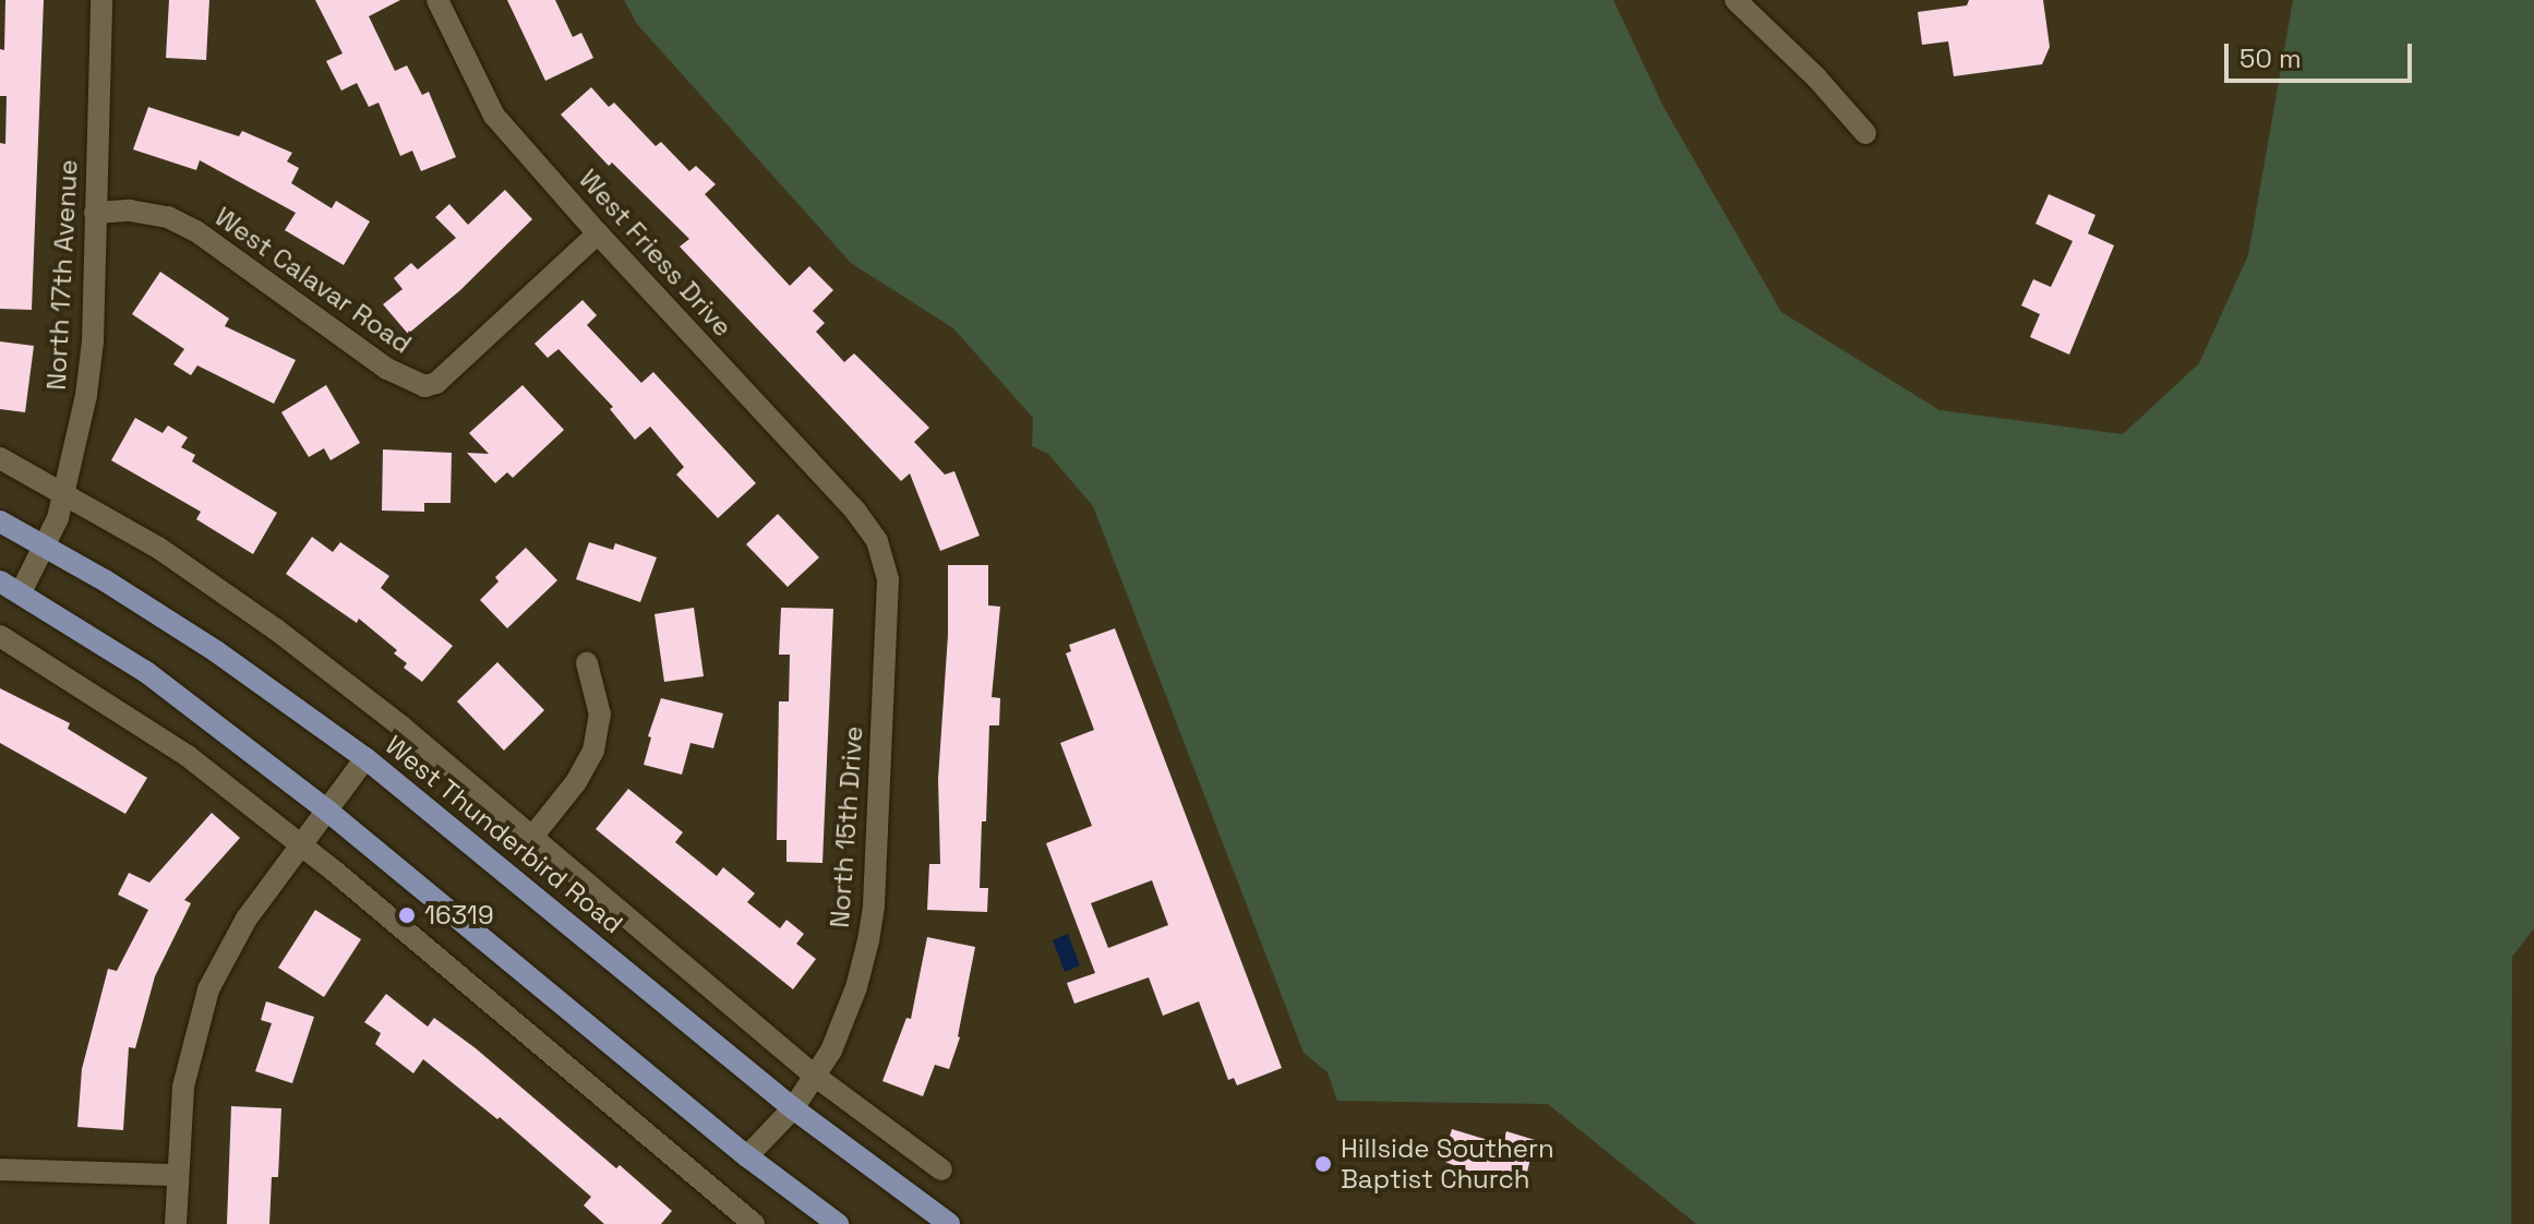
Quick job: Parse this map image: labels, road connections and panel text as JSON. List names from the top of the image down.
{
  "streets": {
    "main road": ["West Thunderbird Road"],
    "street": [
      "West Friess Drive",
      "North 17th Avenue",
      "West Calavar Road",
      "North 15th Drive"
    ]
  },
  "crossings": [
    ["West Friess Drive", "West Calavar Road"],
    ["West Friess Drive", "North 15th Drive"],
    ["North 17th Avenue", "West Calavar Road"],
    ["North 17th Avenue", "West Thunderbird Road"],
    ["North 15th Drive", "West Thunderbird Road"]
  ],
  "places": ["16319", "Hillside Southern Baptist Church"],
  "scale_bar": "50 m"
}
